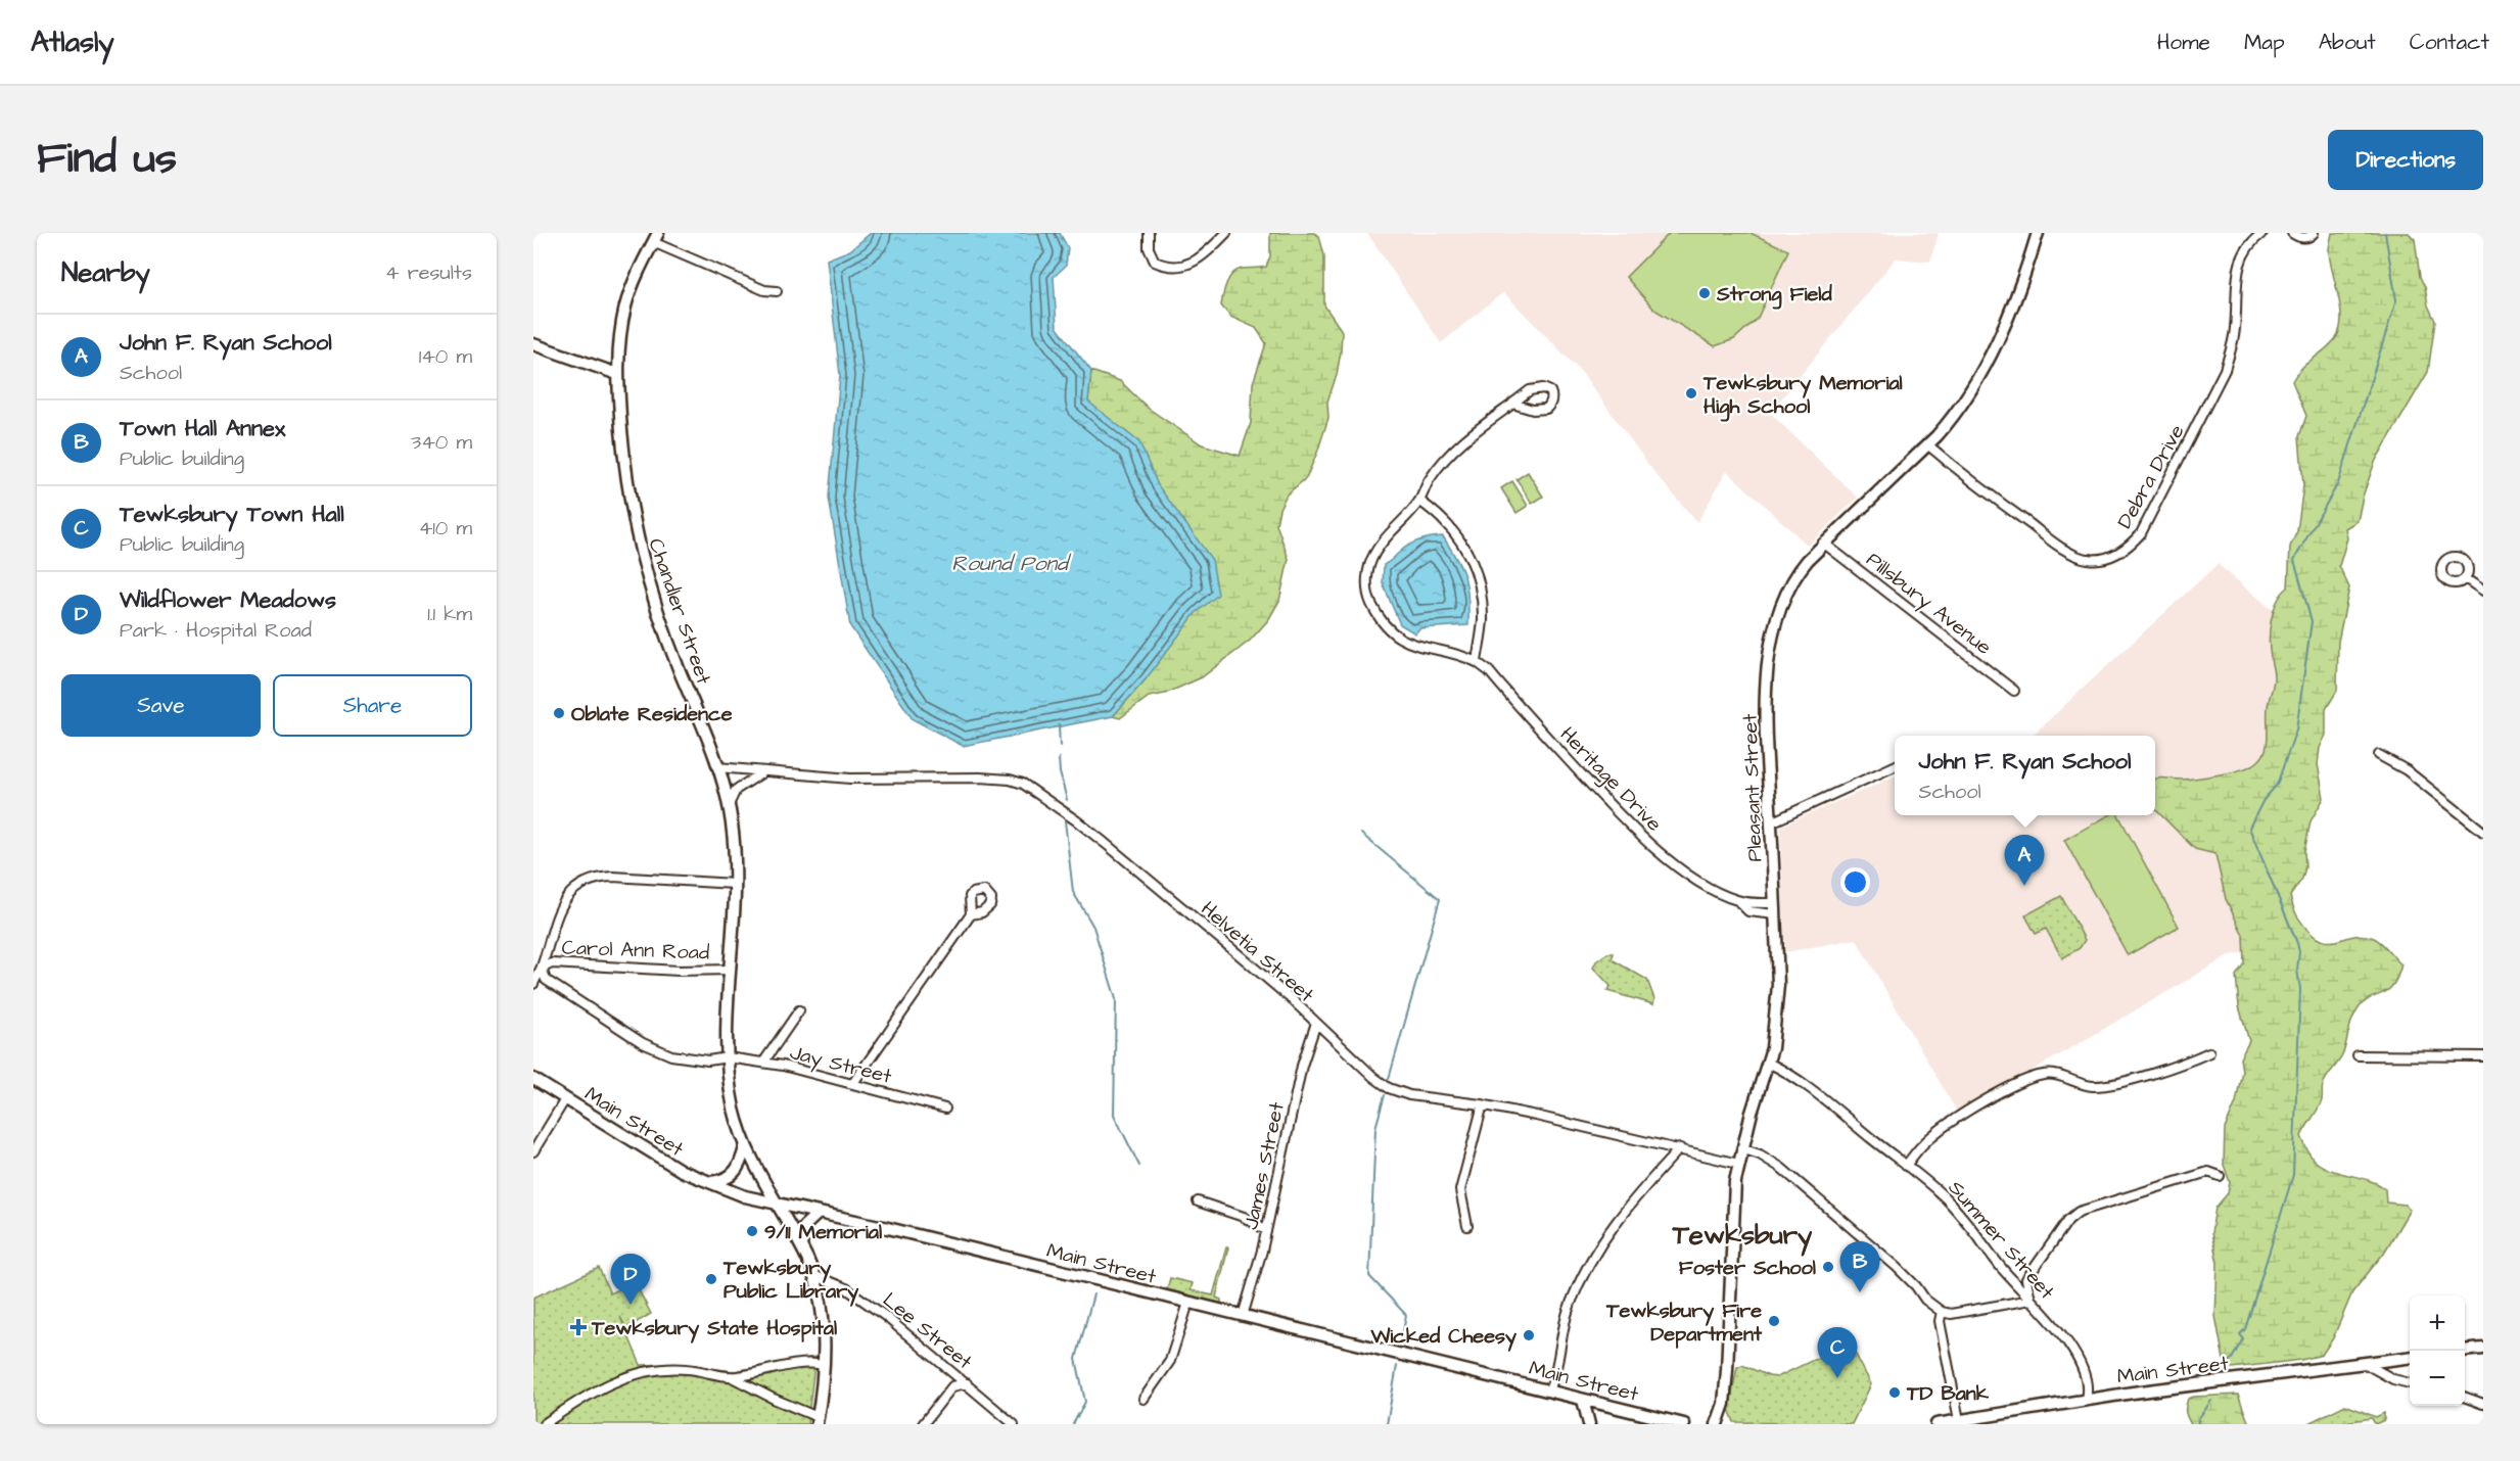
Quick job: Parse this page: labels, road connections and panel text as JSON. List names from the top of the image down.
{
  "streets": {
    "main road": ["Chandler Street", "Pleasant Street", "Main Street"],
    "street": [
      "Debra Drive",
      "Pillsbury Avenue",
      "Heritage Drive",
      "Carol Ann Road",
      "Helvetia Street",
      "Jay Street",
      "James Street",
      "Summer Street",
      "Lee Street"
    ]
  },
  "crossings": [
    ["Debra Drive", "Pleasant Street"],
    ["Pillsbury Avenue", "Pleasant Street"],
    ["Chandler Street", "Carol Ann Road"],
    ["Chandler Street", "Helvetia Street"],
    ["Chandler Street", "Jay Street"],
    ["Chandler Street", "Main Street"],
    ["Chandler Street", "Lee Street"],
    ["Heritage Drive", "Pleasant Street"],
    ["Pleasant Street", "Helvetia Street"],
    ["Pleasant Street", "Summer Street"],
    ["Carol Ann Road", "Jay Street"],
    ["Helvetia Street", "James Street"],
    ["Main Street", "James Street"],
    ["Main Street", "Summer Street"]
  ],
  "districts": ["Tewksbury"],
  "water": ["Round Pond"],
  "places": {
    "other": [
      "Strong Field",
      "Tewksbury Memorial High School",
      "Oblate Residence",
      "9/11 Memorial",
      "Foster School",
      "Tewksbury Public Library",
      "Tewksbury Fire Department",
      "Wicked Cheesy",
      "TD Bank"
    ],
    "health": ["Tewksbury State Hospital"]
  },
  "page": {
    "header": "Atlasly",
    "nav": [
      "Home",
      "Map",
      "About",
      "Contact"
    ],
    "title": "Find us",
    "buttons": [
      "Directions",
      ["Save", "Share"]
    ],
    "heading": ["Nearby", "4 results"],
    "list": [
      {
        "mark": "A",
        "name": "John F. Ryan School",
        "note": "School",
        "value": "140 m"
      },
      {
        "mark": "B",
        "name": "Town Hall Annex",
        "note": "Public building",
        "value": "340 m"
      },
      {
        "mark": "C",
        "name": "Tewksbury Town Hall",
        "note": "Public building",
        "value": "410 m"
      },
      {
        "mark": "D",
        "name": "Wildflower Meadows",
        "note": "Park · Hospital Road",
        "value": "1.1 km"
      }
    ],
    "popup": ["John F. Ryan School", "School"],
    "pins": [
      "A",
      "B",
      "D",
      "C"
    ],
    "map_buttons": ["+", "−"]
  }
}
